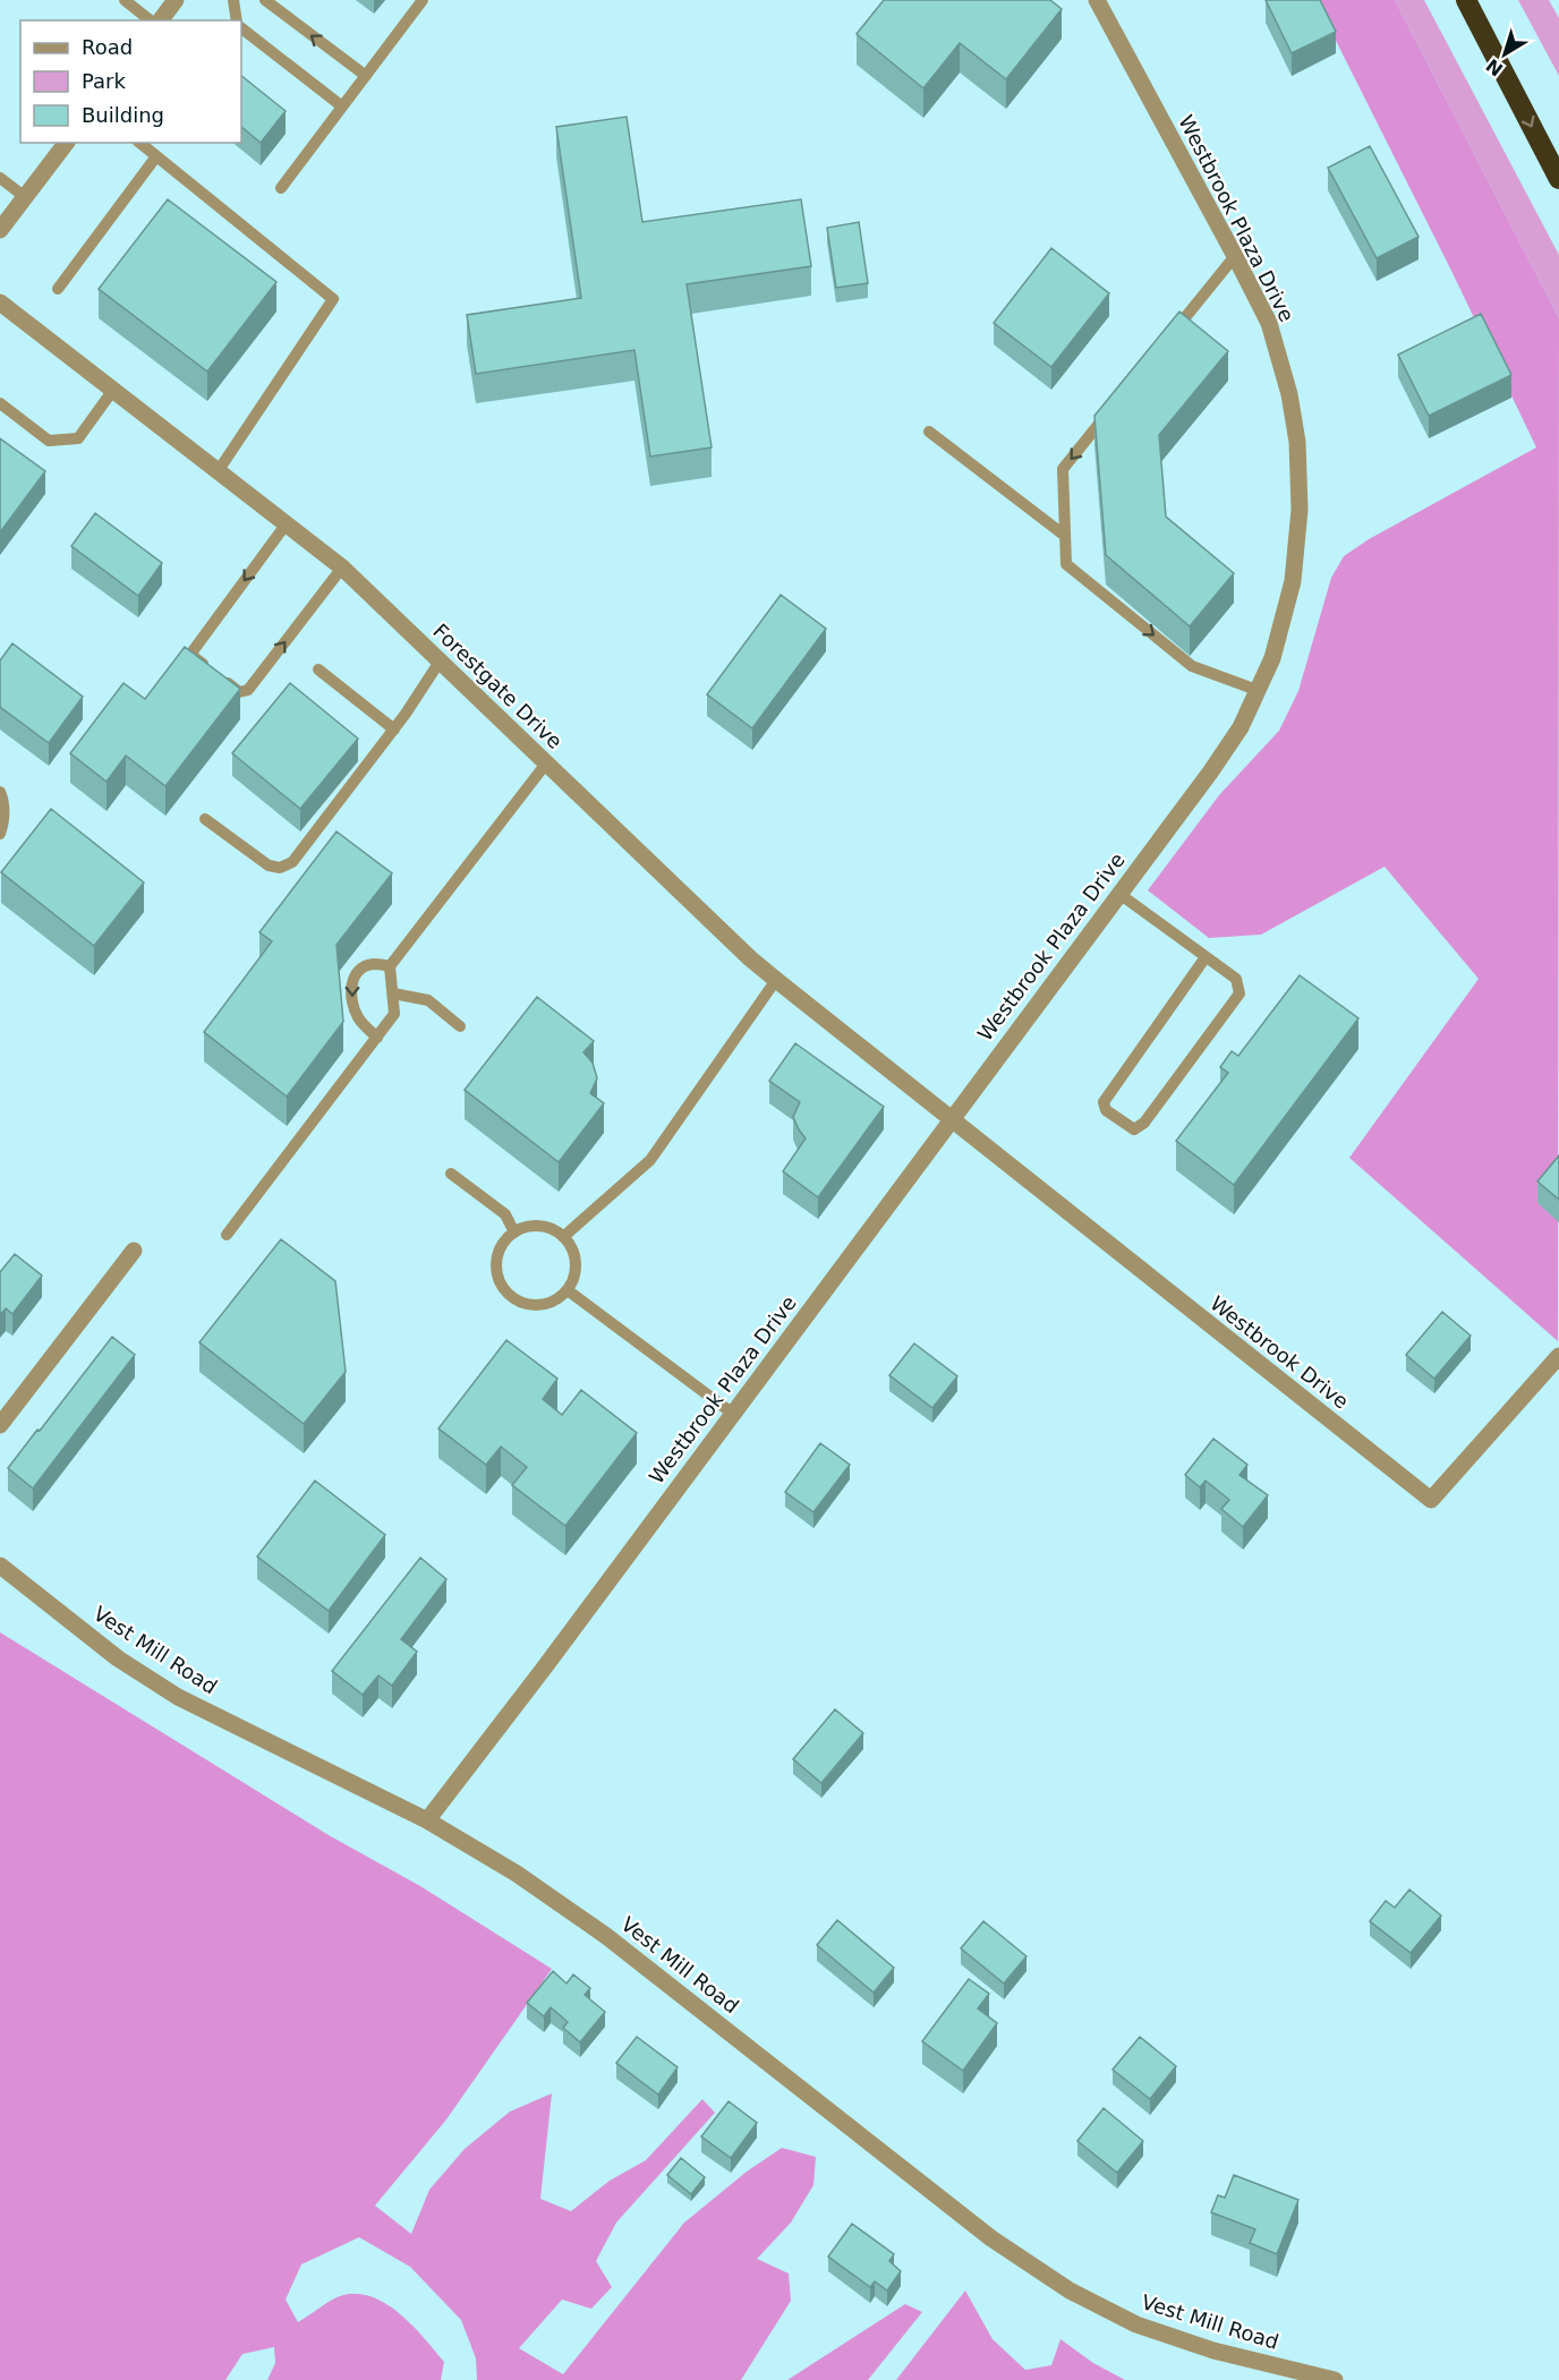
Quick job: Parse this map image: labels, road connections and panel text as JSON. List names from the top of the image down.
{
  "streets": {
    "street": [
      "Westbrook Plaza Drive",
      "Forestgate Drive",
      "Westbrook Drive",
      "Vest Mill Road"
    ]
  },
  "crossings": [
    ["Westbrook Plaza Drive", "Forestgate Drive"],
    ["Westbrook Plaza Drive", "Westbrook Drive"],
    ["Westbrook Plaza Drive", "Vest Mill Road"],
    ["Forestgate Drive", "Westbrook Drive"]
  ],
  "legend": ["Road", "Park", "Building"],
  "north": "bottom left"
}
